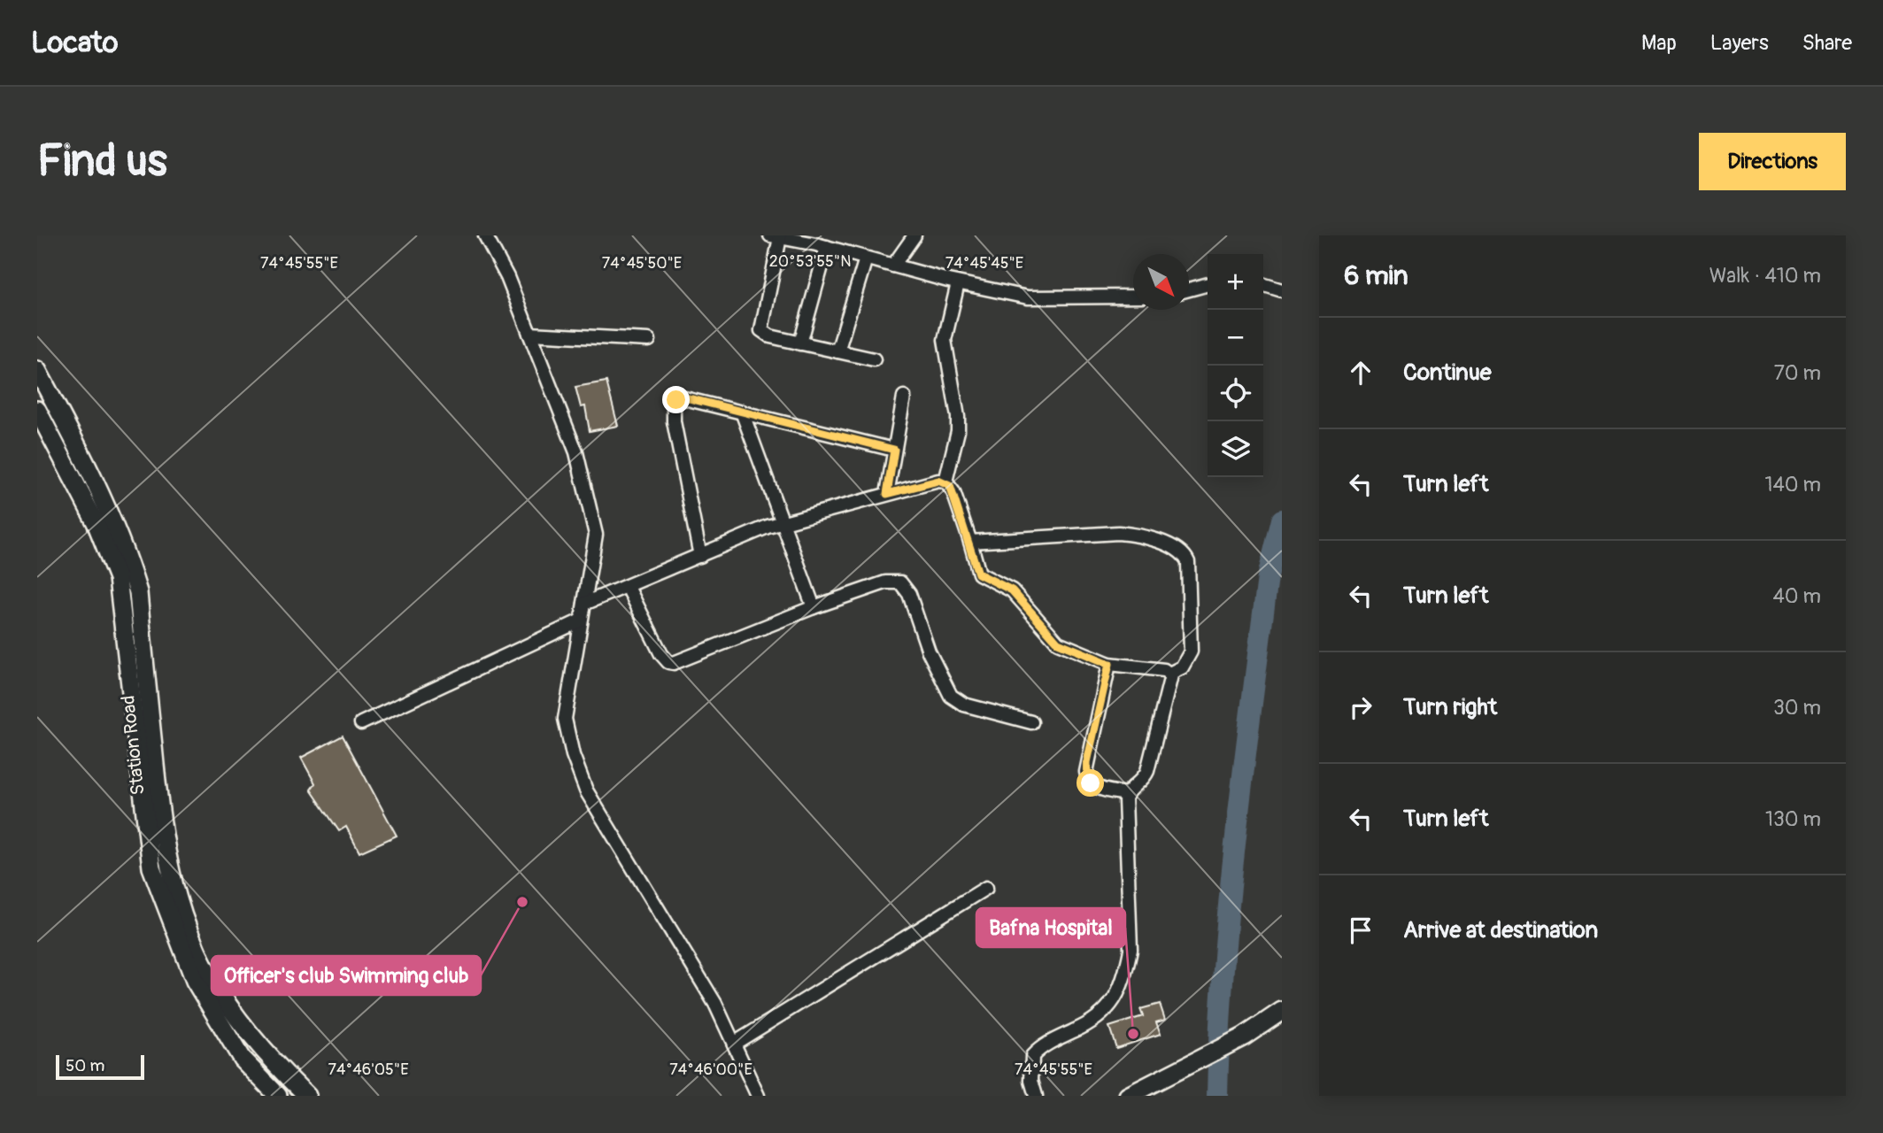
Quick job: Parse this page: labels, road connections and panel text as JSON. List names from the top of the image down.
{
  "streets": {
    "main road": ["Station Road"]
  },
  "places": ["Officer's club Swimming club", "Bafna Hospital"],
  "scale_bar": "50 m",
  "north": "bottom right",
  "page": {
    "header": "Locato",
    "nav": ["Map", "Layers", "Share"],
    "buttons": "Directions",
    "title": "Find us",
    "heading": ["6 min", "Walk · 410 m"],
    "map_buttons": ["+", "−"],
    "list": [
      ["Continue", "70 m"],
      ["Turn left", "140 m"],
      ["Turn left", "40 m"],
      ["Turn right", "30 m"],
      ["Turn left", "130 m"],
      "Arrive at destination"
    ],
    "scale": "50 m"
  },
  "coordinates": [
    "20°53'55\"N",
    "74°45'55\"E",
    "74°45'50\"E",
    "74°45'45\"E",
    "74°46'05\"E",
    "74°46'00\"E"
  ]
}
